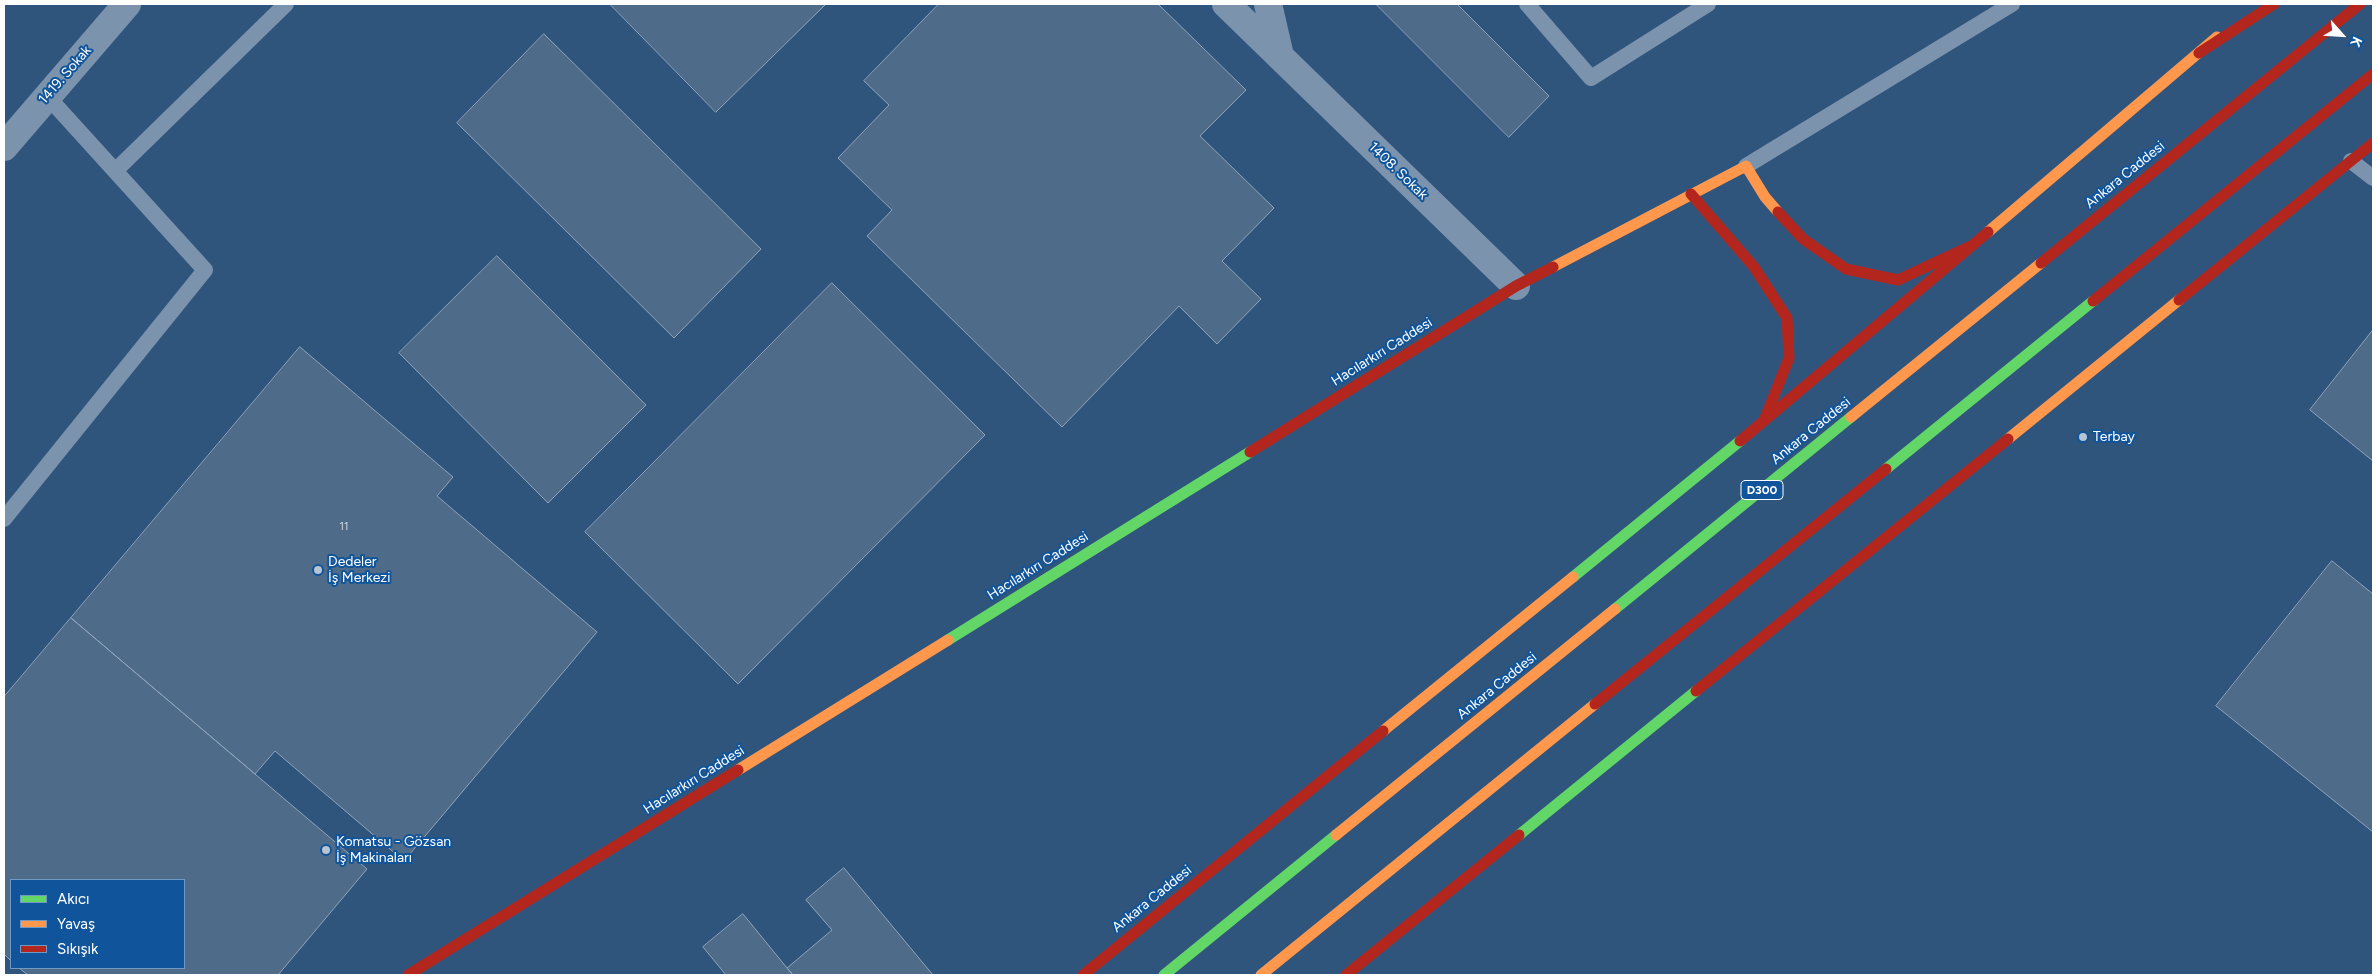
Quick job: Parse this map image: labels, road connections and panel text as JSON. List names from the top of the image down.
{
  "streets": {
    "main road": ["Ankara Caddesi", "Hacılarkırı Caddesi", "D300"],
    "street": ["1419. Sokak", "1408. Sokak"]
  },
  "crossings": [
    ["1408. Sokak", "Hacılarkırı Caddesi"]
  ],
  "places": ["Terbay", "Dedeler İş Merkezi", "Komatsu - Gözsan İş Makinaları"],
  "house_numbers": ["11"],
  "legend": ["Akıcı", "Yavaş", "Sıkışık"],
  "north": "bottom right"
}
